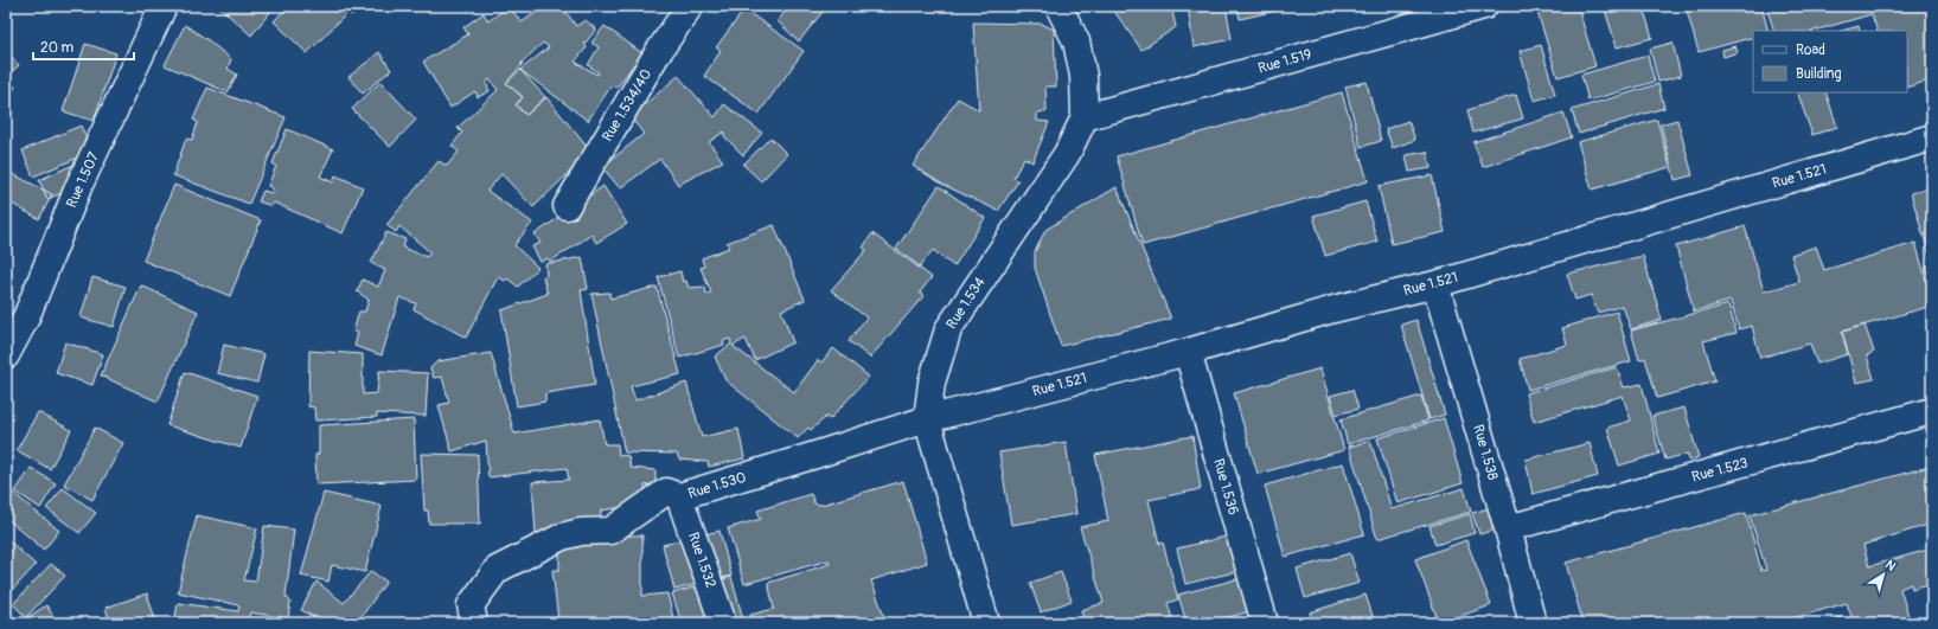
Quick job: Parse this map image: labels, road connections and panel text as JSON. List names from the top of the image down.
{
  "streets": {
    "street": [
      "Rue 1.519",
      "Rue 1.534/40",
      "Rue 1.521",
      "Rue 1.507",
      "Rue 1.534",
      "Rue 1.538",
      "Rue 1.523",
      "Rue 1.530",
      "Rue 1.536",
      "Rue 1.532"
    ]
  },
  "crossings": [
    ["Rue 1.519", "Rue 1.534"],
    ["Rue 1.521", "Rue 1.534"],
    ["Rue 1.521", "Rue 1.538"],
    ["Rue 1.521", "Rue 1.530"],
    ["Rue 1.521", "Rue 1.536"],
    ["Rue 1.534", "Rue 1.530"],
    ["Rue 1.538", "Rue 1.523"],
    ["Rue 1.530", "Rue 1.532"]
  ],
  "legend": ["Road", "Building"],
  "scale_bar": "20 m",
  "north": "top right"
}
